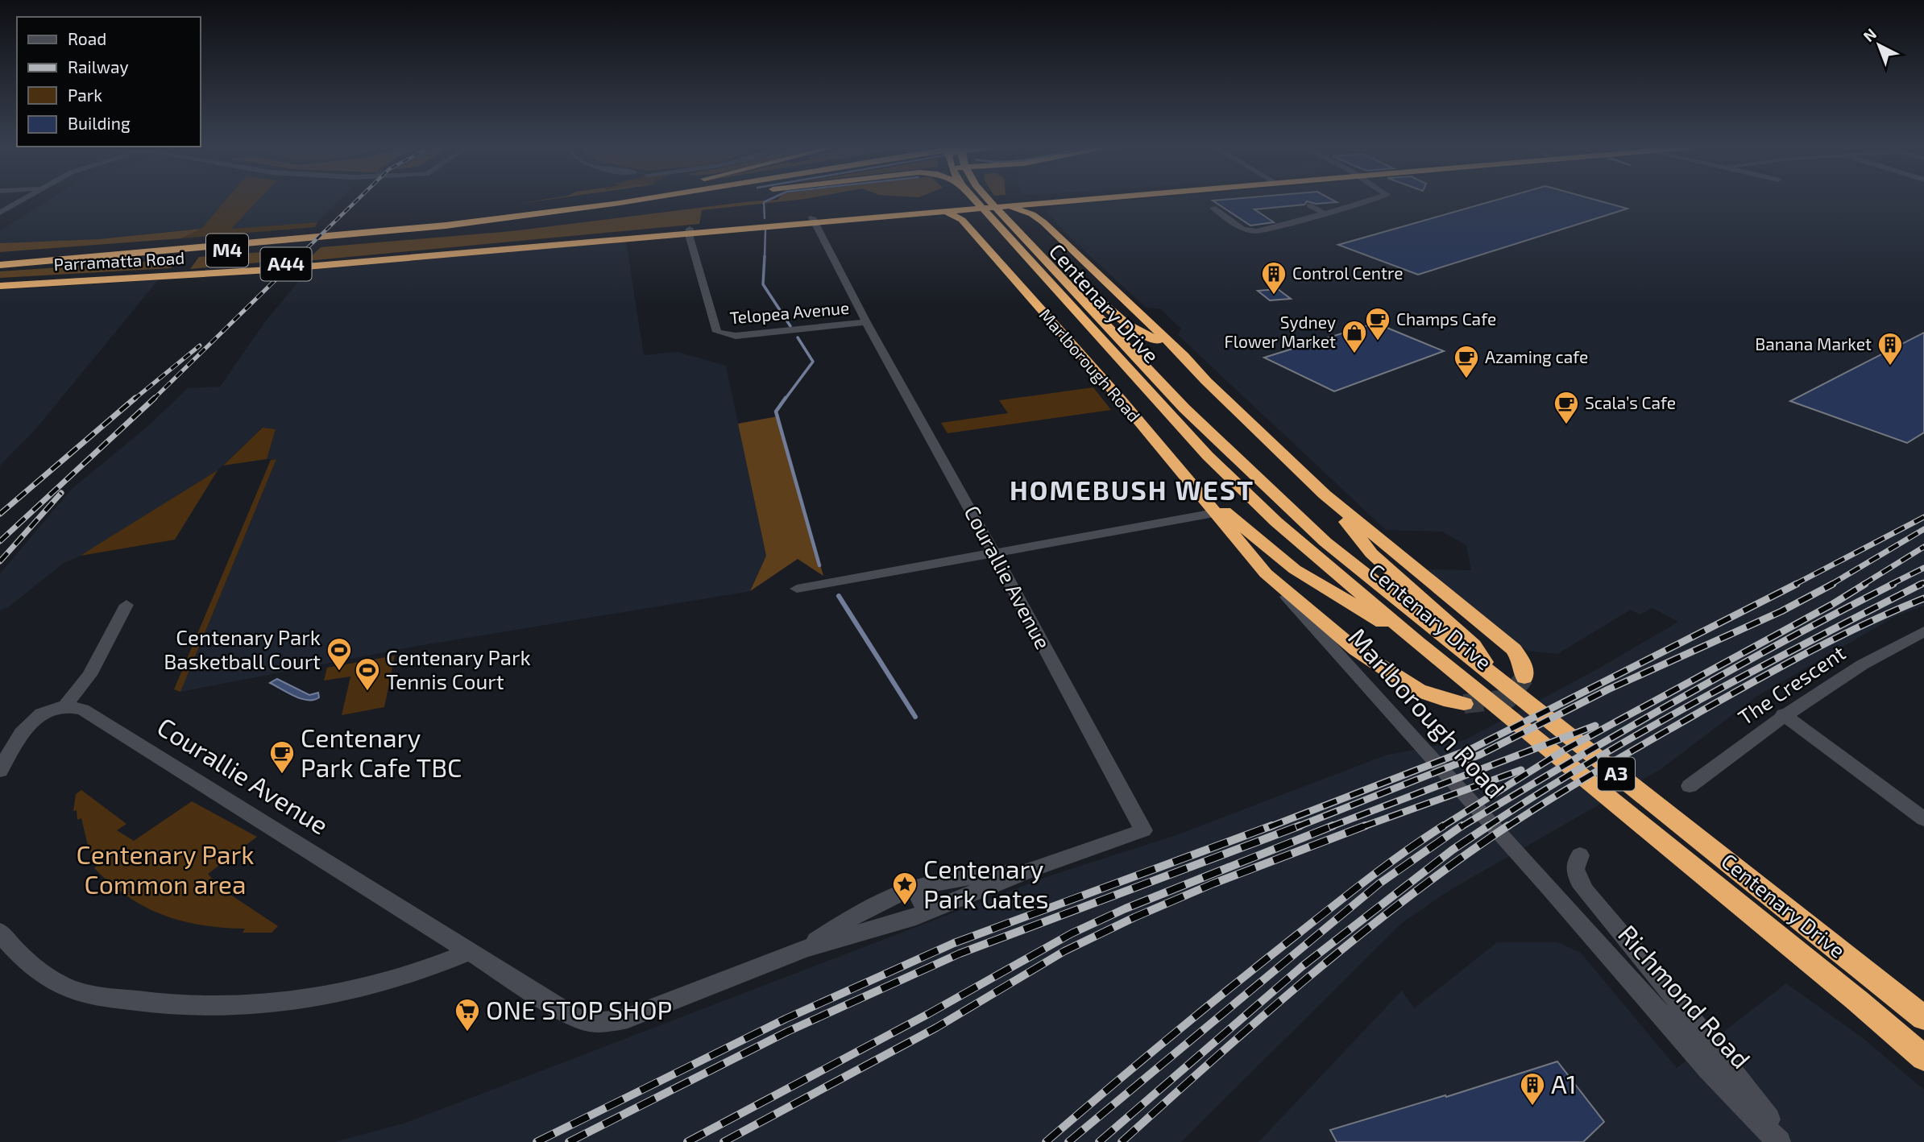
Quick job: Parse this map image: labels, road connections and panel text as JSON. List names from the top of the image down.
{
  "streets": {
    "highway": [
      "M4",
      "Parramatta Road",
      "A44",
      "Centenary Drive",
      "Marlborough Road",
      "A3"
    ],
    "street": [
      "Telopea Avenue",
      "Courallie Avenue",
      "The Crescent",
      "Richmond Road"
    ]
  },
  "crossings": [
    ["Parramatta Road", "Telopea Avenue"],
    ["Parramatta Road", "Marlborough Road"],
    ["Parramatta Road", "Courallie Avenue"],
    ["Telopea Avenue", "Courallie Avenue"],
    ["Marlborough Road", "Richmond Road"]
  ],
  "districts": ["HOMEBUSH WEST"],
  "parks": ["Centenary Park Common area"],
  "places": {
    "building": ["Control Centre", "Banana Market", "A1"],
    "cafe": [
      "Champs Cafe",
      "Azaming cafe",
      "Scala’s Cafe",
      "Centenary Park Cafe TBC"
    ],
    "shop": ["Sydney Flower Market"],
    "sports": ["Centenary Park Basketball Court", "Centenary Park Tennis Court"],
    "place": ["Centenary Park Gates"],
    "supermarket": ["ONE STOP SHOP"]
  },
  "legend": [
    "Road",
    "Railway",
    "Park",
    "Building"
  ],
  "north": "top left"
}
